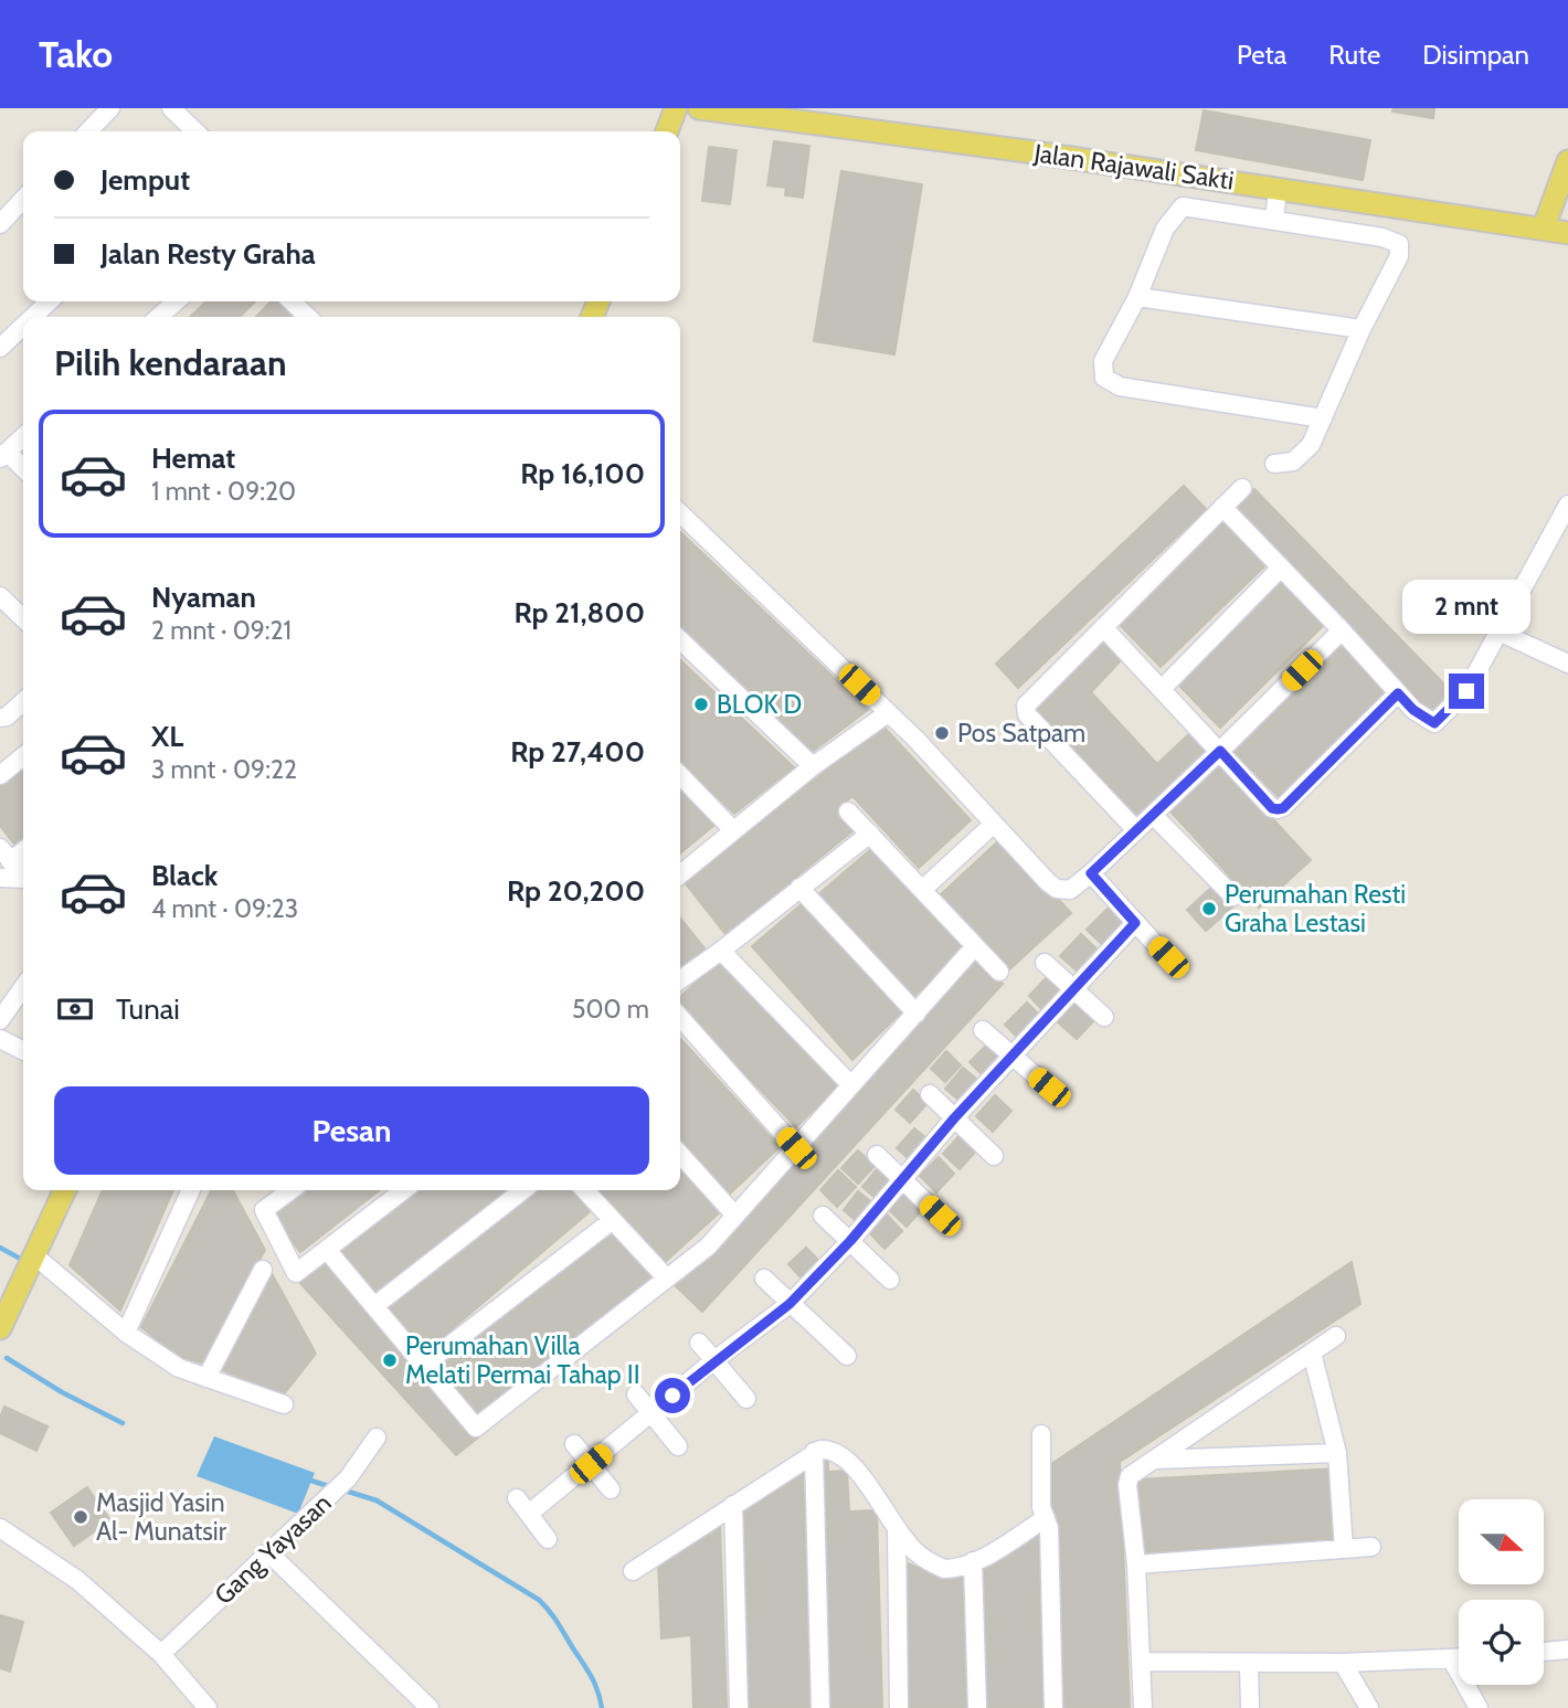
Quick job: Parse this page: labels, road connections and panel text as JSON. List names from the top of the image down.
{
  "streets": {
    "main road": ["Jalan Rajawali Sakti"],
    "street": ["Gang Yayasan"]
  },
  "places": [
    "BLOK D",
    "Pos Satpam",
    "Perumahan Resti Graha Lestasi",
    "Perumahan Villa Melati Permai Tahap II",
    "Masjid Yasin Al- Munatsir"
  ],
  "north": "right",
  "page": {
    "header": "Tako",
    "nav": ["Peta", "Rute", "Disimpan"],
    "banner": ["Jemput", "Jalan Resty Graha"],
    "heading": "Pilih kendaraan",
    "list": [
      {
        "name": "Hemat",
        "note": "1 mnt · 09:20",
        "value": "Rp 16,100"
      },
      {
        "name": "Nyaman",
        "note": "2 mnt · 09:21",
        "value": "Rp 21,800"
      },
      {
        "name": "XL",
        "note": "3 mnt · 09:22",
        "value": "Rp 27,400"
      },
      {
        "name": "Black",
        "note": "4 mnt · 09:23",
        "value": "Rp 20,200"
      }
    ],
    "bubble": "2 mnt",
    "pay": ["Tunai", "500 m"],
    "buttons": "Pesan"
  }
}
